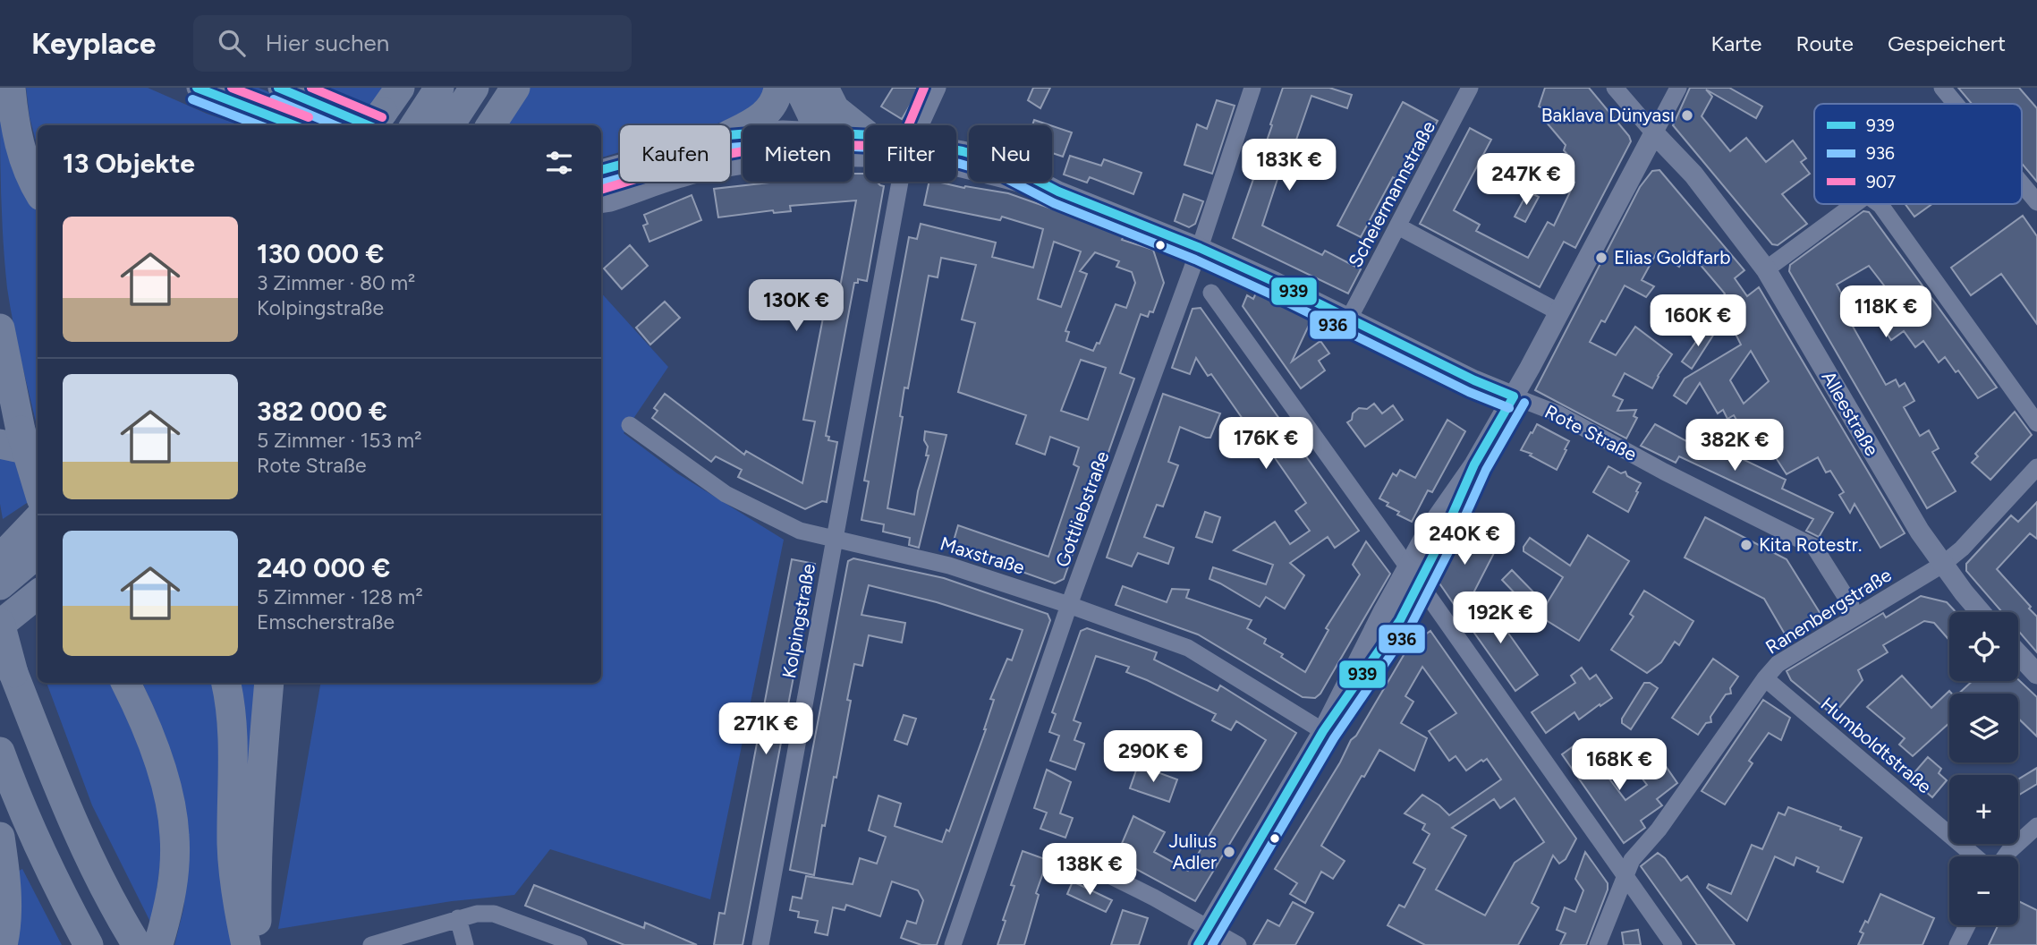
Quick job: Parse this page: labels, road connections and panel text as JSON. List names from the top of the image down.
{
  "streets": {
    "street": [
      "Scheiermannstraße",
      "Alleestraße",
      "Rote Straße",
      "Gottliebstraße",
      "Maxstraße",
      "Ranenbergstraße",
      "Kolpingstraße",
      "Humboldtstraße"
    ]
  },
  "crossings": [
    ["Scheiermannstraße", "Rote Straße"],
    ["Alleestraße", "Ranenbergstraße"],
    ["Rote Straße", "Gottliebstraße"],
    ["Gottliebstraße", "Maxstraße"],
    ["Maxstraße", "Kolpingstraße"],
    ["Ranenbergstraße", "Humboldtstraße"]
  ],
  "places": [
    "Baklava Dünyası",
    "Elias Goldfarb",
    "Kita Rotestr.",
    "Julius Adler"
  ],
  "lines": ["transit line 939", "transit line 907", "transit line 936"],
  "legend": ["939", "936", "907"],
  "page": {
    "header": "Keyplace",
    "search": "Hier suchen",
    "nav": ["Karte", "Route", "Gespeichert"],
    "chip": [
      "Kaufen",
      "Mieten",
      "Filter",
      "Neu"
    ],
    "heading": "13 Objekte",
    "price": [
      "183K €",
      "247K €",
      "130K €",
      "118K €",
      "160K €",
      "176K €",
      "382K €",
      "240K €",
      "192K €",
      "271K €",
      "290K €",
      "168K €",
      "138K €"
    ],
    "list": [
      {
        "name": "130 000 €",
        "note": "3 Zimmer · 80 m² · Kolpingstraße"
      },
      {
        "name": "382 000 €",
        "note": "5 Zimmer · 153 m² · Rote Straße"
      },
      {
        "name": "240 000 €",
        "note": "5 Zimmer · 128 m² · Emscherstraße"
      }
    ],
    "map_buttons": ["+", "−"]
  }
}
